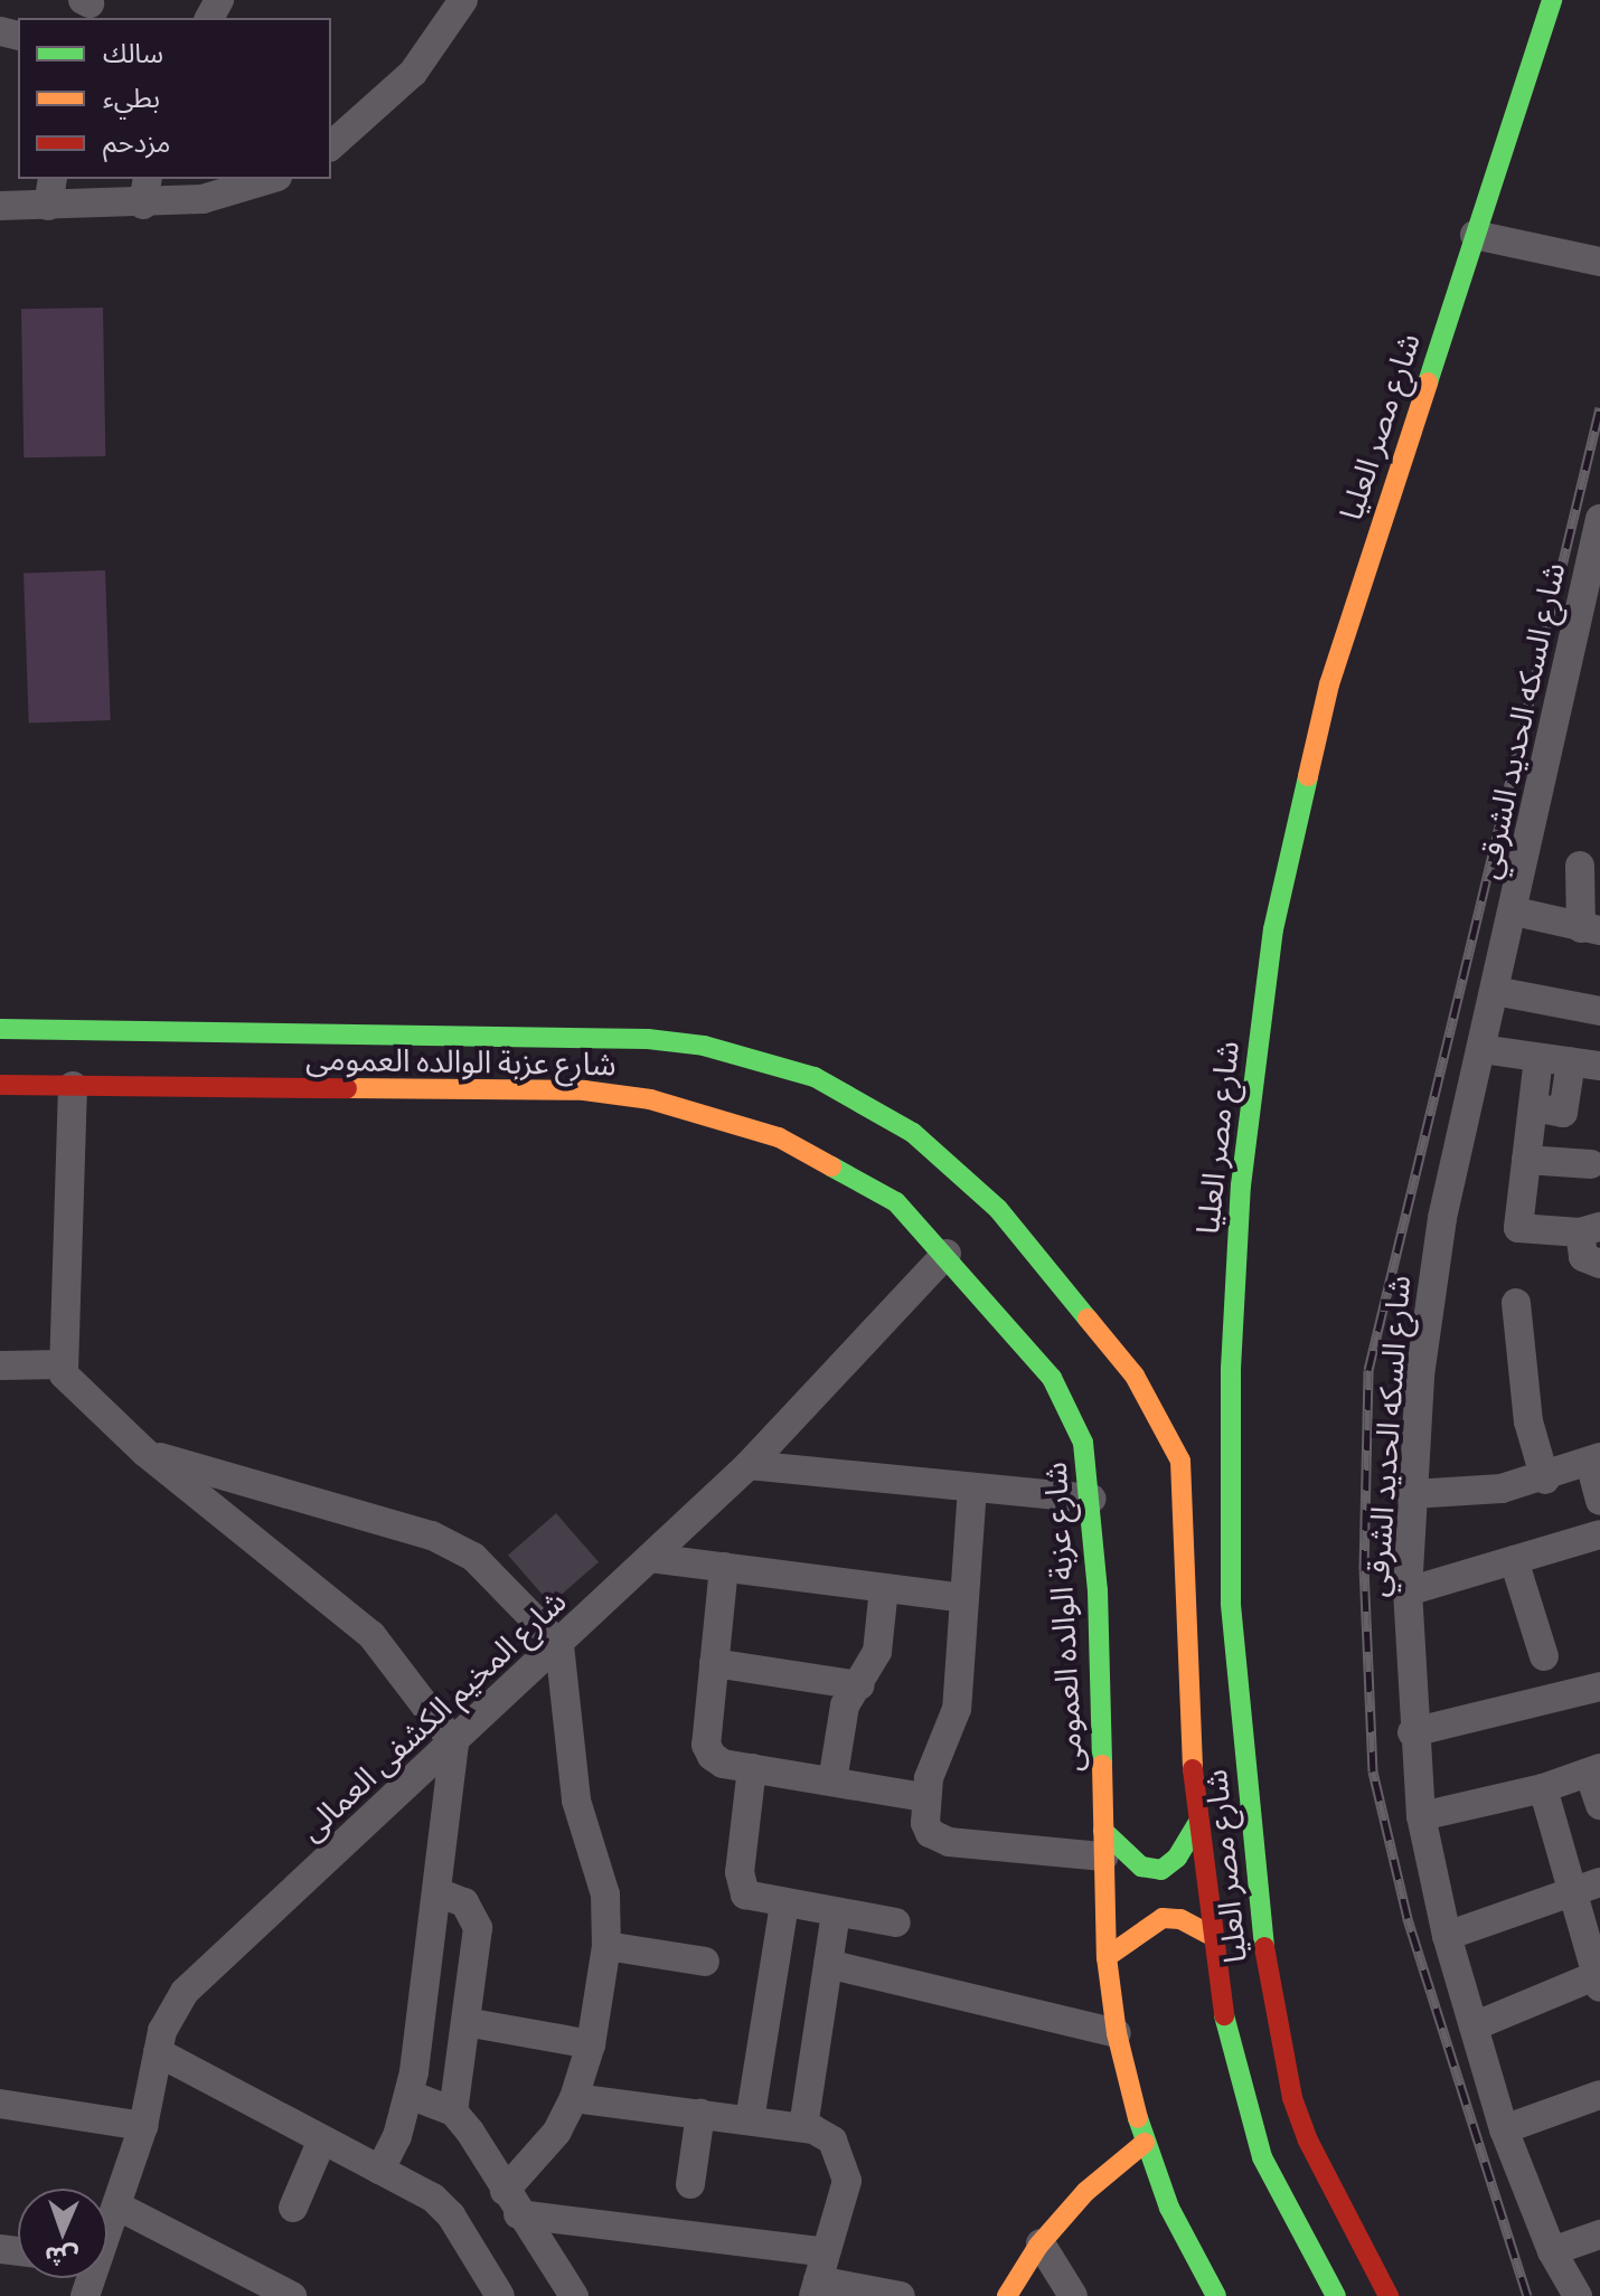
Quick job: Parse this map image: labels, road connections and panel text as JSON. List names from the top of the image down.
{
  "streets": {
    "street": [
      "شارع مصر العليا",
      "شارع السكه الحديد الشرقي",
      "شارع عزبة الوالده العمومى",
      "شارع المخيم الكشفى العمالى"
    ]
  },
  "crossings": [
    ["شارع مصر العليا", "شارع عزبة الوالده العمومى"],
    ["شارع عزبة الوالده العمومى", "شارع المخيم الكشفى العمالى"]
  ],
  "legend": ["سالك", "بطيء", "مزدحم"],
  "north": "bottom"
}
